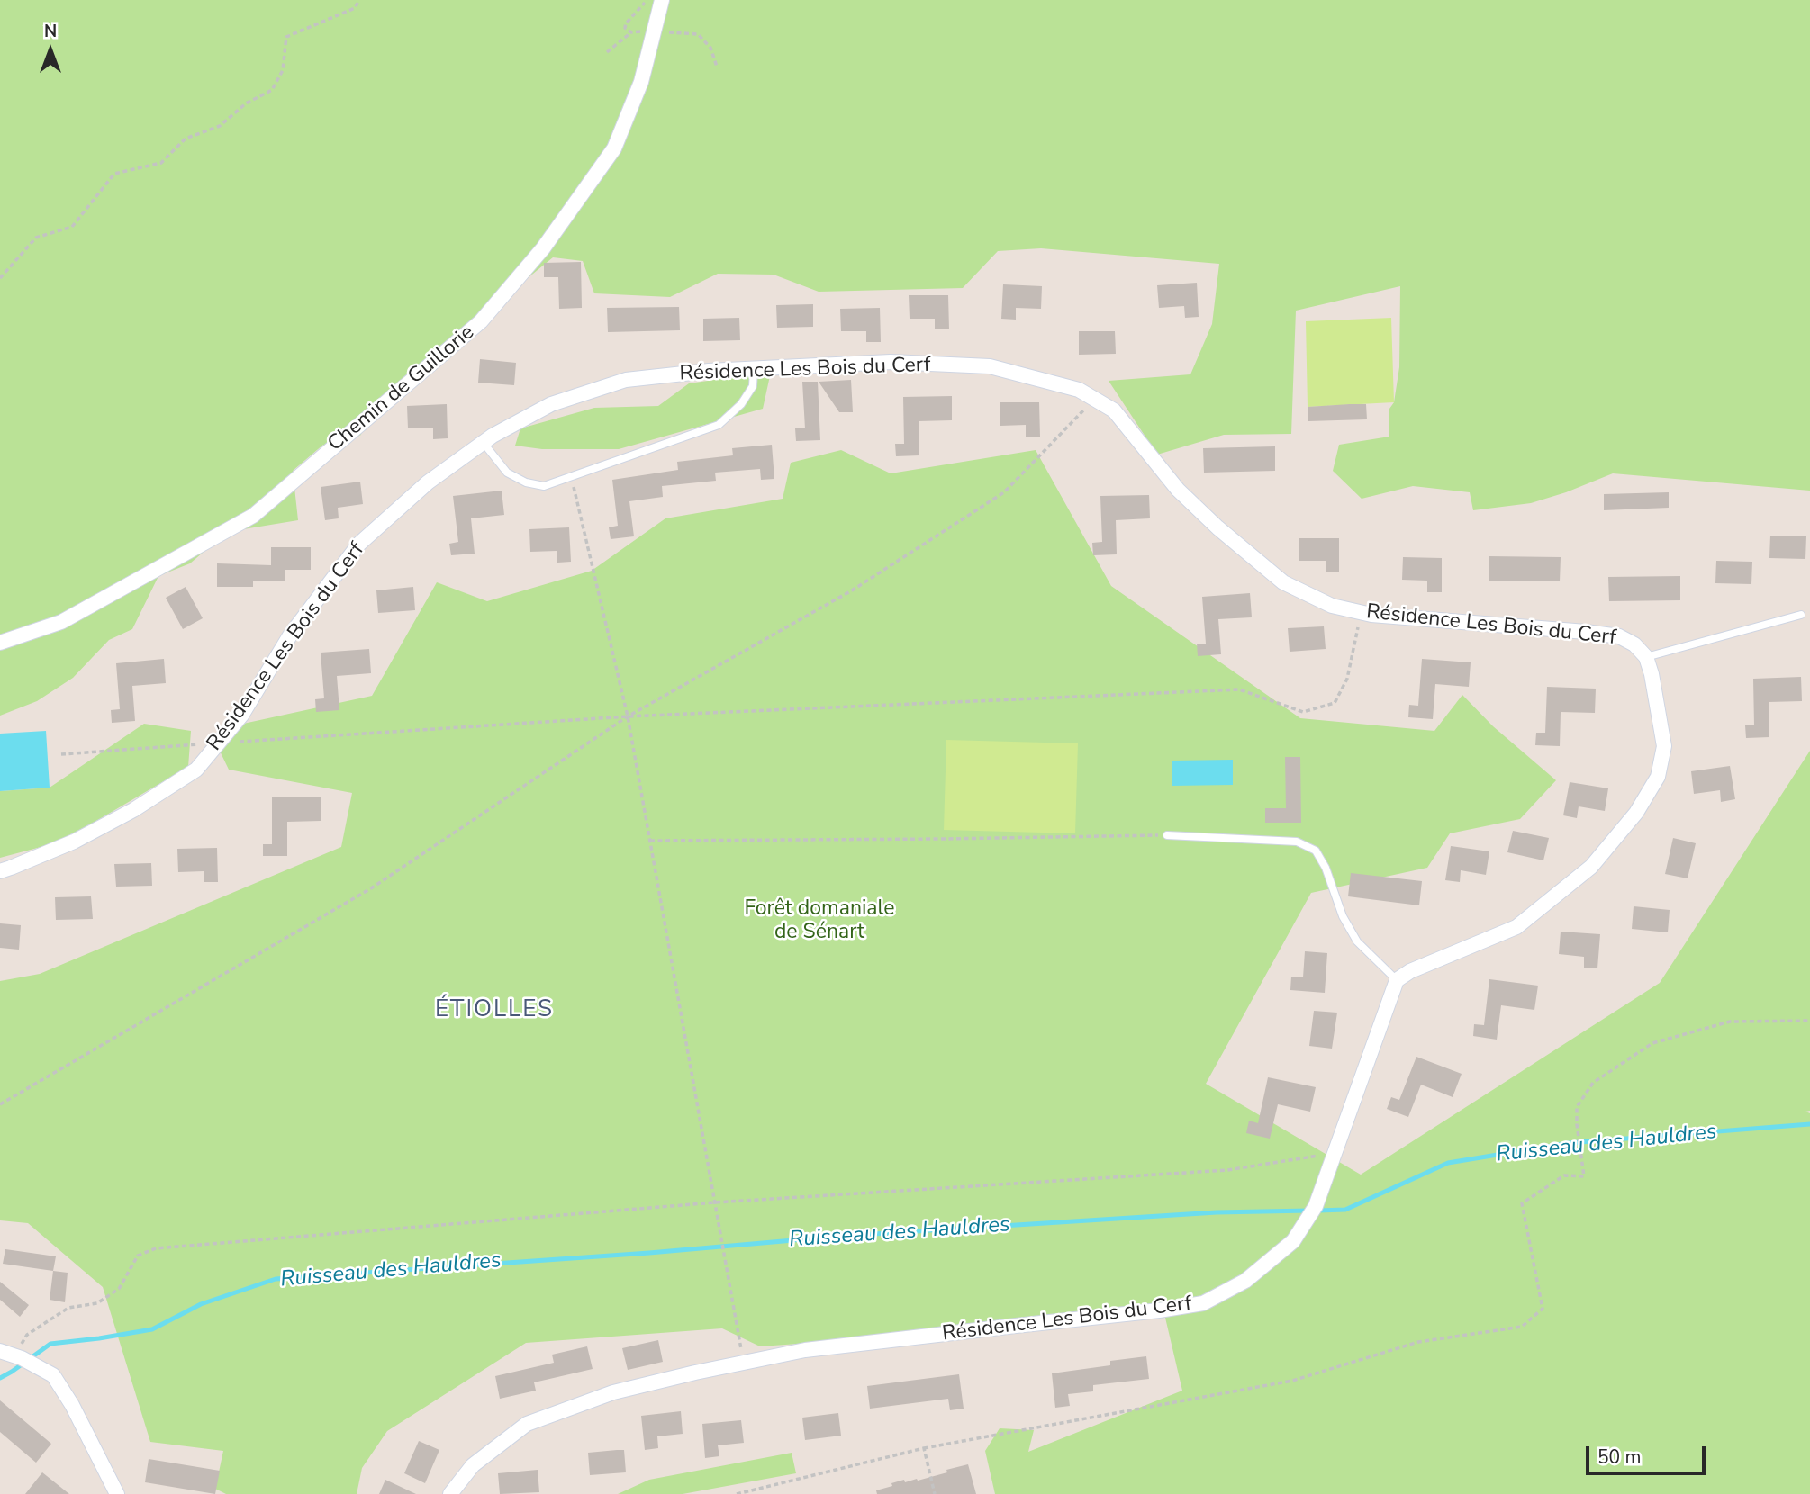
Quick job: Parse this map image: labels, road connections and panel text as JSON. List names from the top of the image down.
{
  "streets": {
    "street": ["Résidence Les Bois du Cerf", "Chemin de Guillorie"]
  },
  "districts": ["ÉTIOLLES"],
  "water": ["Ruisseau des Hauldres"],
  "parks": ["Forêt domaniale de Sénart"],
  "scale_bar": "50 m",
  "north": "top"
}
